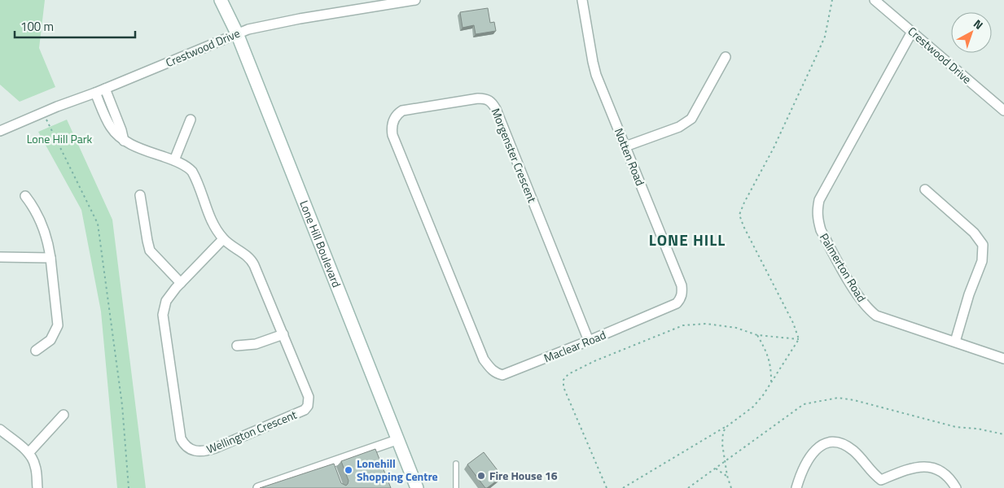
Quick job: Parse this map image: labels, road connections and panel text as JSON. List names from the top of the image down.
{
  "streets": {
    "street": [
      "Crestwood Drive",
      "Morgenster Crescent",
      "Notten Road",
      "Lone Hill Boulevard",
      "Palmerton Road",
      "Maclear Road",
      "Wellington Crescent"
    ]
  },
  "crossings": [
    ["Crestwood Drive", "Lone Hill Boulevard"],
    ["Crestwood Drive", "Palmerton Road"],
    ["Crestwood Drive", "Wellington Crescent"],
    ["Morgenster Crescent", "Maclear Road"],
    ["Notten Road", "Maclear Road"]
  ],
  "districts": ["LONE HILL"],
  "parks": ["Lone Hill Park"],
  "places": ["Lonehill Shopping Centre", "Fire House 16"],
  "scale_bar": "100 m",
  "north": "top right"
}
